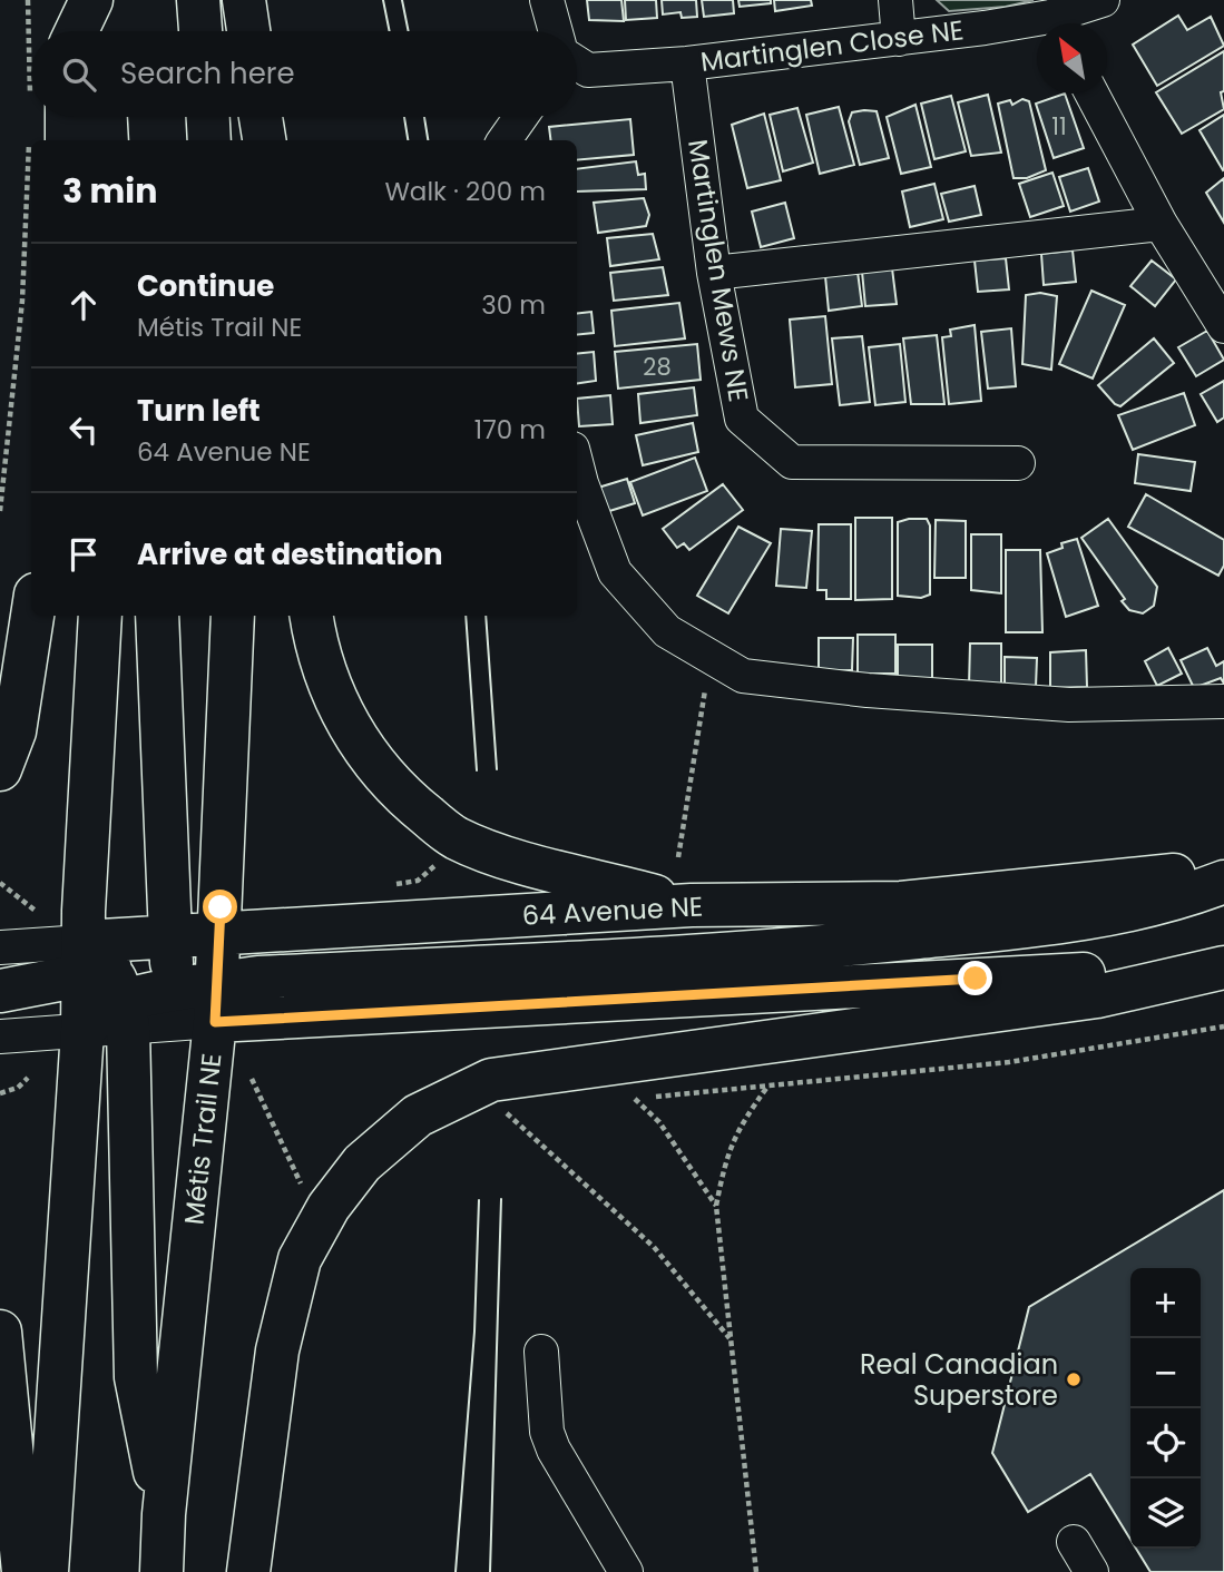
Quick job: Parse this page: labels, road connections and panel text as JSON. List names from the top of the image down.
{
  "streets": {
    "main road": ["64 Avenue NE", "Métis Trail NE"],
    "street": ["Martinglen Close NE", "Martinglen Mews NE"]
  },
  "crossings": [
    ["Martinglen Close NE", "Martinglen Mews NE"]
  ],
  "places": ["Real Canadian Superstore"],
  "house_numbers": ["11", "28"],
  "north": "top left",
  "page": {
    "search": "Search here",
    "heading": ["3 min", "Walk · 200 m"],
    "list": [
      ["Continue", "Métis Trail NE", "30 m"],
      ["Turn left", "64 Avenue NE", "170 m"],
      "Arrive at destination"
    ],
    "map_buttons": ["+", "−"]
  }
}
